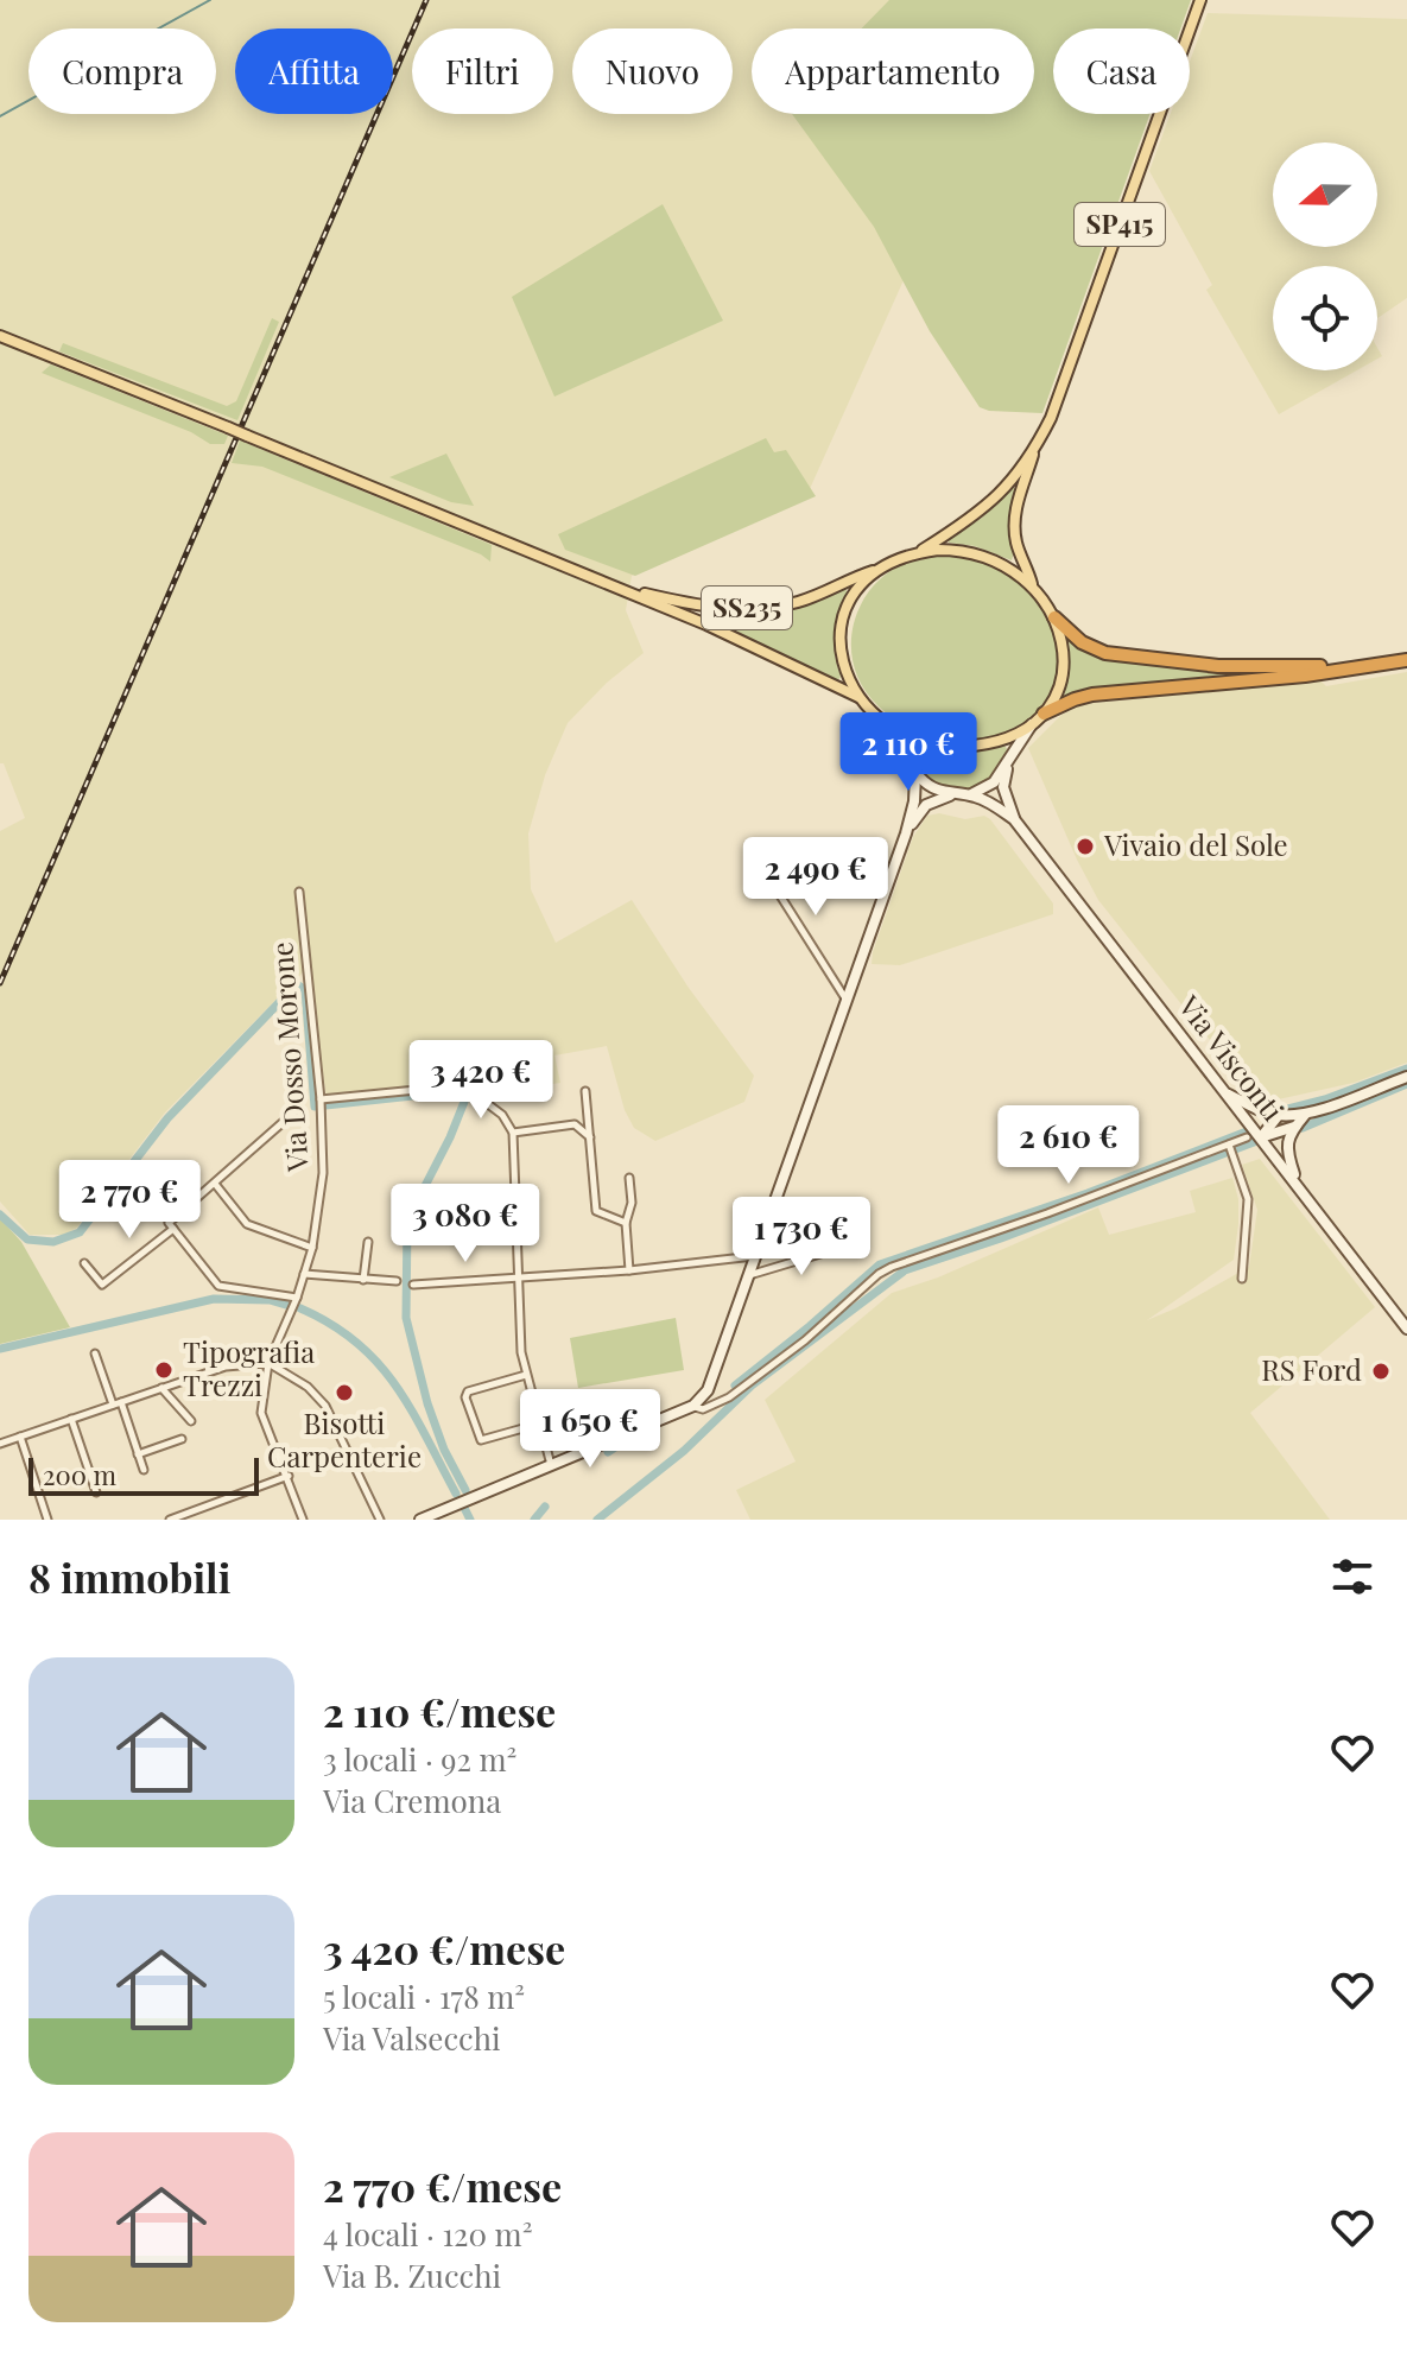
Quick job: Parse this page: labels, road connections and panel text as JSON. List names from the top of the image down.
{
  "streets": {
    "highway": ["SP415"],
    "main road": ["SS235"],
    "street": ["Via Dosso Morone", "Via Visconti"]
  },
  "crossings": [
    ["SP415", "SS235"]
  ],
  "places": [
    "Vivaio del Sole",
    "Tipografia Trezzi",
    "RS Ford",
    "Bisotti Carpenterie"
  ],
  "scale_bar": "200 m",
  "north": "left",
  "page": {
    "chip": [
      "Compra",
      "Affitta",
      "Filtri",
      "Nuovo",
      "Appartamento",
      "Casa"
    ],
    "price": [
      "2 110 €",
      "2 490 €",
      "3 420 €",
      "2 610 €",
      "2 770 €",
      "3 080 €",
      "1 730 €",
      "1 650 €"
    ],
    "scale": "200 m",
    "heading": "8 immobili",
    "list": [
      {
        "name": "2 110 €/mese",
        "note": "3 locali · 92 m² · Via Cremona"
      },
      {
        "name": "3 420 €/mese",
        "note": "5 locali · 178 m² · Via Valsecchi"
      },
      {
        "name": "2 770 €/mese",
        "note": "4 locali · 120 m² · Via B. Zucchi"
      }
    ]
  }
}
